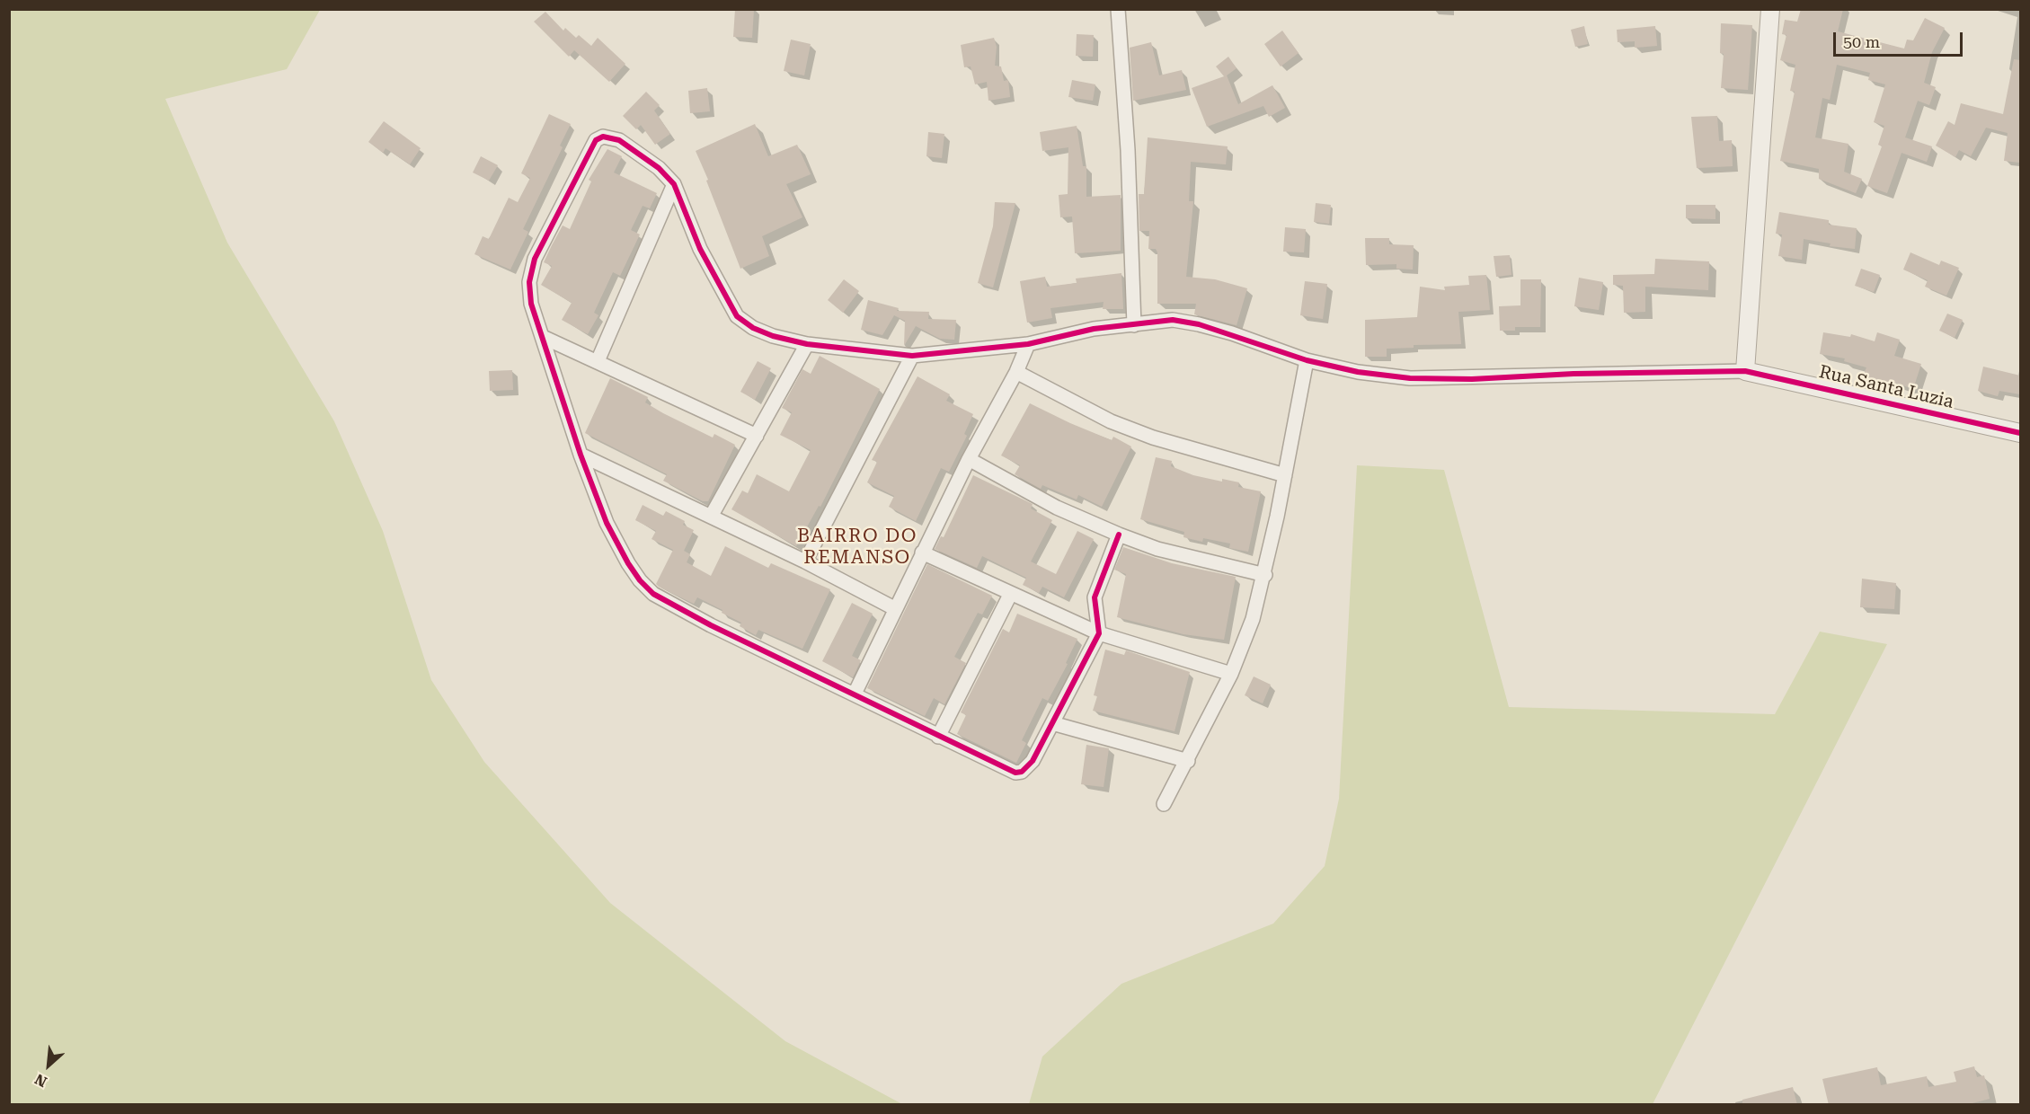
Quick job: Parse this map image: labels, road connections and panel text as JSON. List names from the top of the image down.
{
  "streets": {
    "street": ["Rua Santa Luzia"]
  },
  "districts": ["BAIRRO DO REMANSO"],
  "scale_bar": "50 m",
  "north": "bottom left"
}
